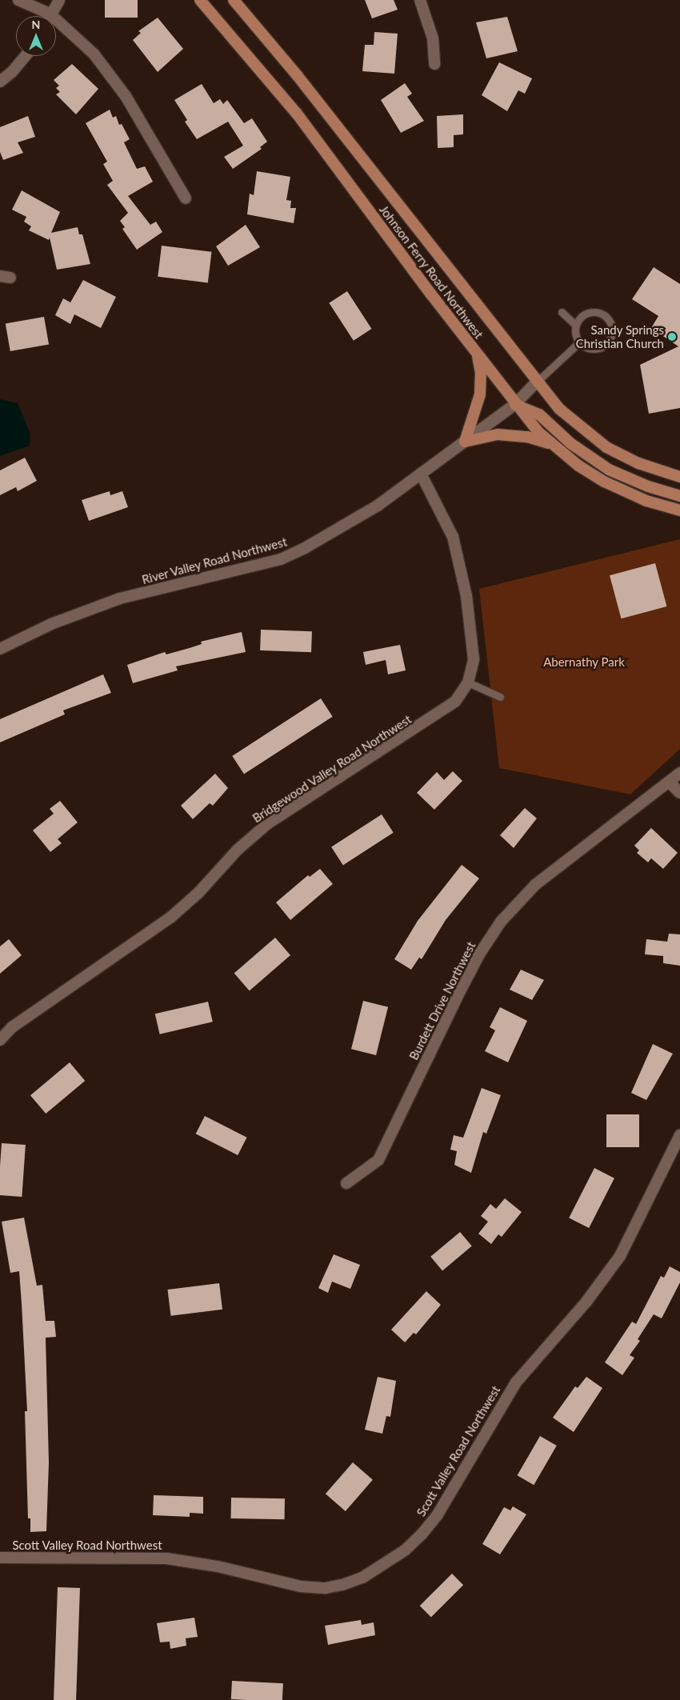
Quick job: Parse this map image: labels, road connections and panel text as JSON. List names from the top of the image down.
{
  "streets": {
    "main road": ["Johnson Ferry Road Northwest"],
    "street": [
      "River Valley Road Northwest",
      "Bridgewood Valley Road Northwest",
      "Burdett Drive Northwest",
      "Scott Valley Road Northwest"
    ]
  },
  "crossings": [
    ["Johnson Ferry Road Northwest", "River Valley Road Northwest"],
    ["River Valley Road Northwest", "Bridgewood Valley Road Northwest"]
  ],
  "parks": ["Abernathy Park"],
  "places": ["Sandy Springs Christian Church"],
  "north": "top"
}
